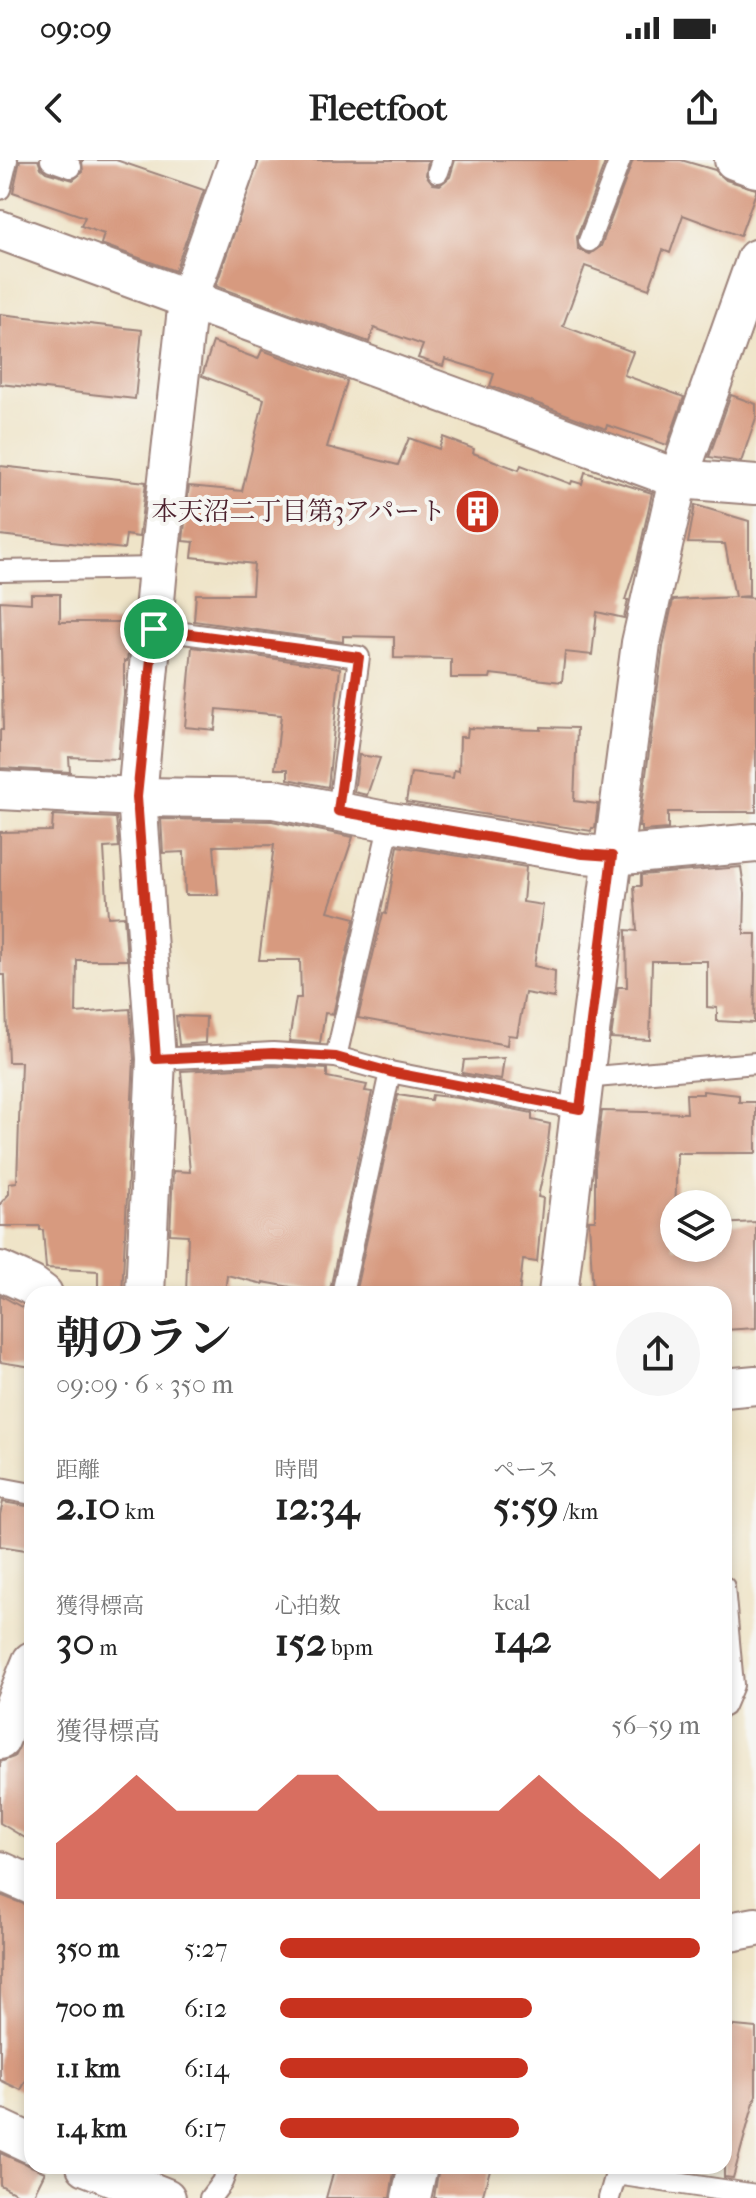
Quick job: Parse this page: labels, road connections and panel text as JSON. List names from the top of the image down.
{
  "places": {
    "building": ["本天沼二丁目第3アパート"]
  },
  "page": {
    "status": "09:09",
    "header": "Fleetfoot",
    "heading": ["朝のラン", "09:09 · 6 × 350 m"],
    "stats": [
      ["距離", "2.10 km"],
      ["時間", "12:34"],
      ["ペース", "5:59 /km"],
      ["獲得標高", "30 m"],
      ["心拍数", "152 bpm"],
      ["kcal", "142"]
    ],
    "chart": ["獲得標高", "56–59 m"],
    "list": [
      {
        "name": "350 m",
        "note": "5:27"
      },
      {
        "name": "700 m",
        "note": "6:12"
      },
      {
        "name": "1.1 km",
        "note": "6:14"
      },
      {
        "name": "1.4 km",
        "note": "6:17"
      }
    ]
  }
}
